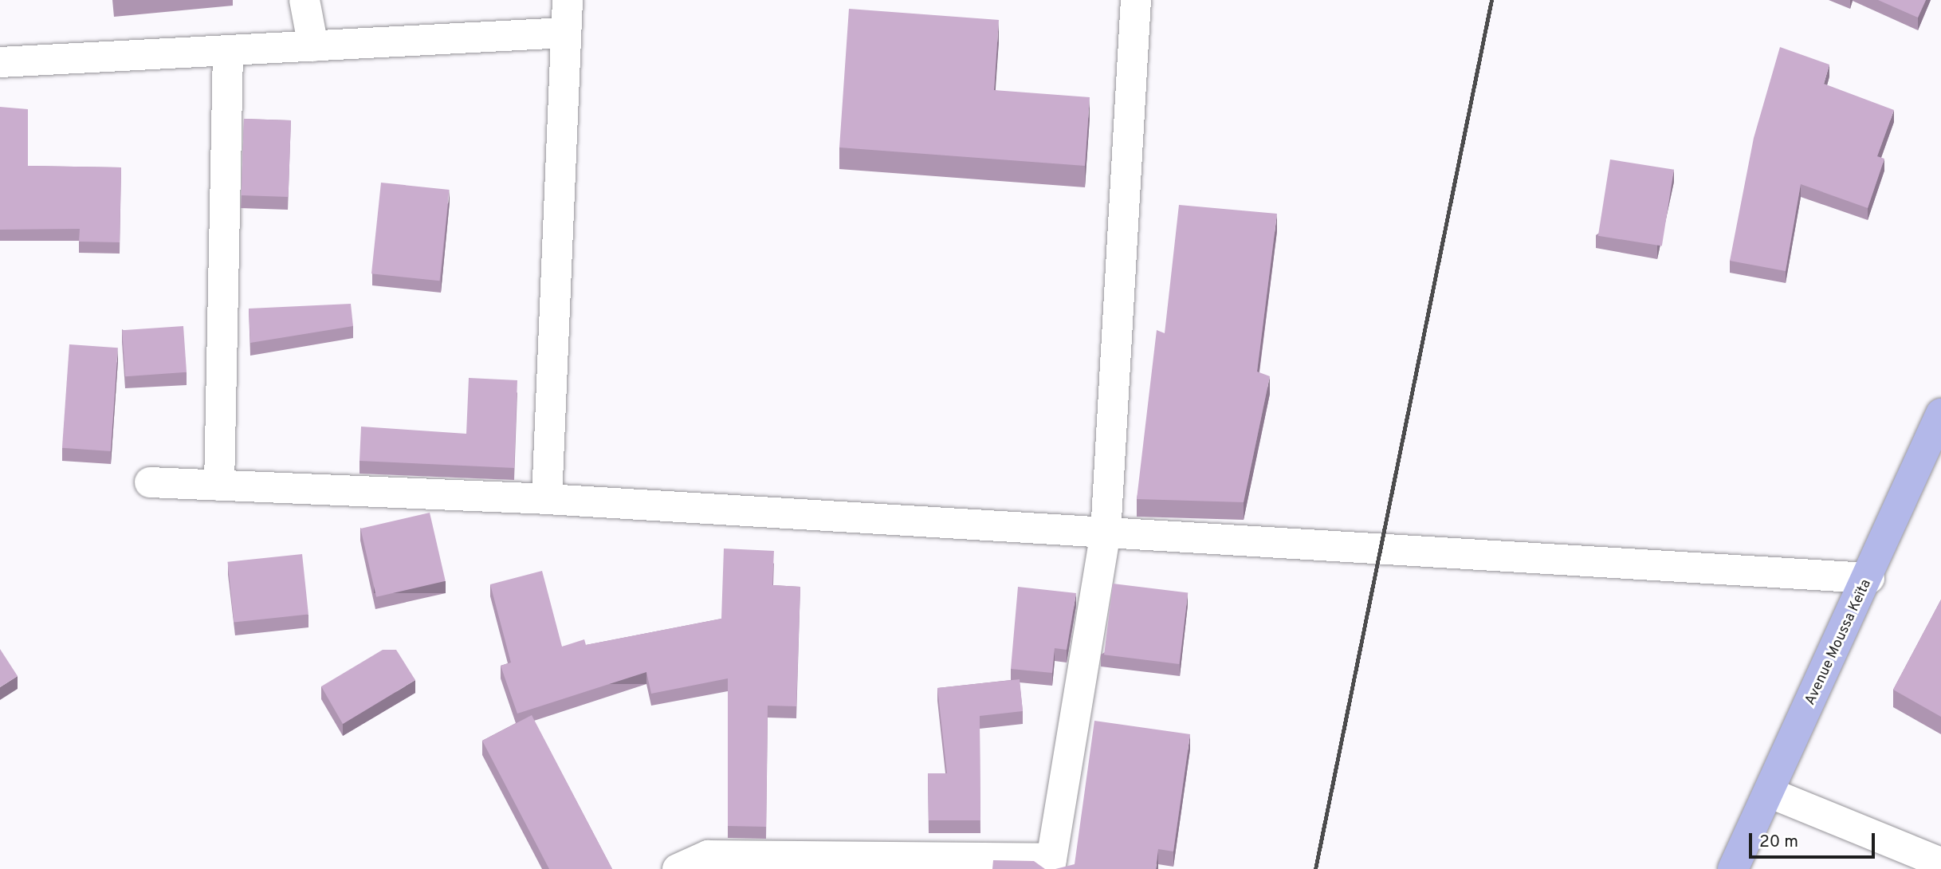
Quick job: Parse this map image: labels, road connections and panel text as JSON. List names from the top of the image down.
{
  "streets": {
    "main road": ["Avenue Moussa Keïta"]
  },
  "scale_bar": "20 m"
}
